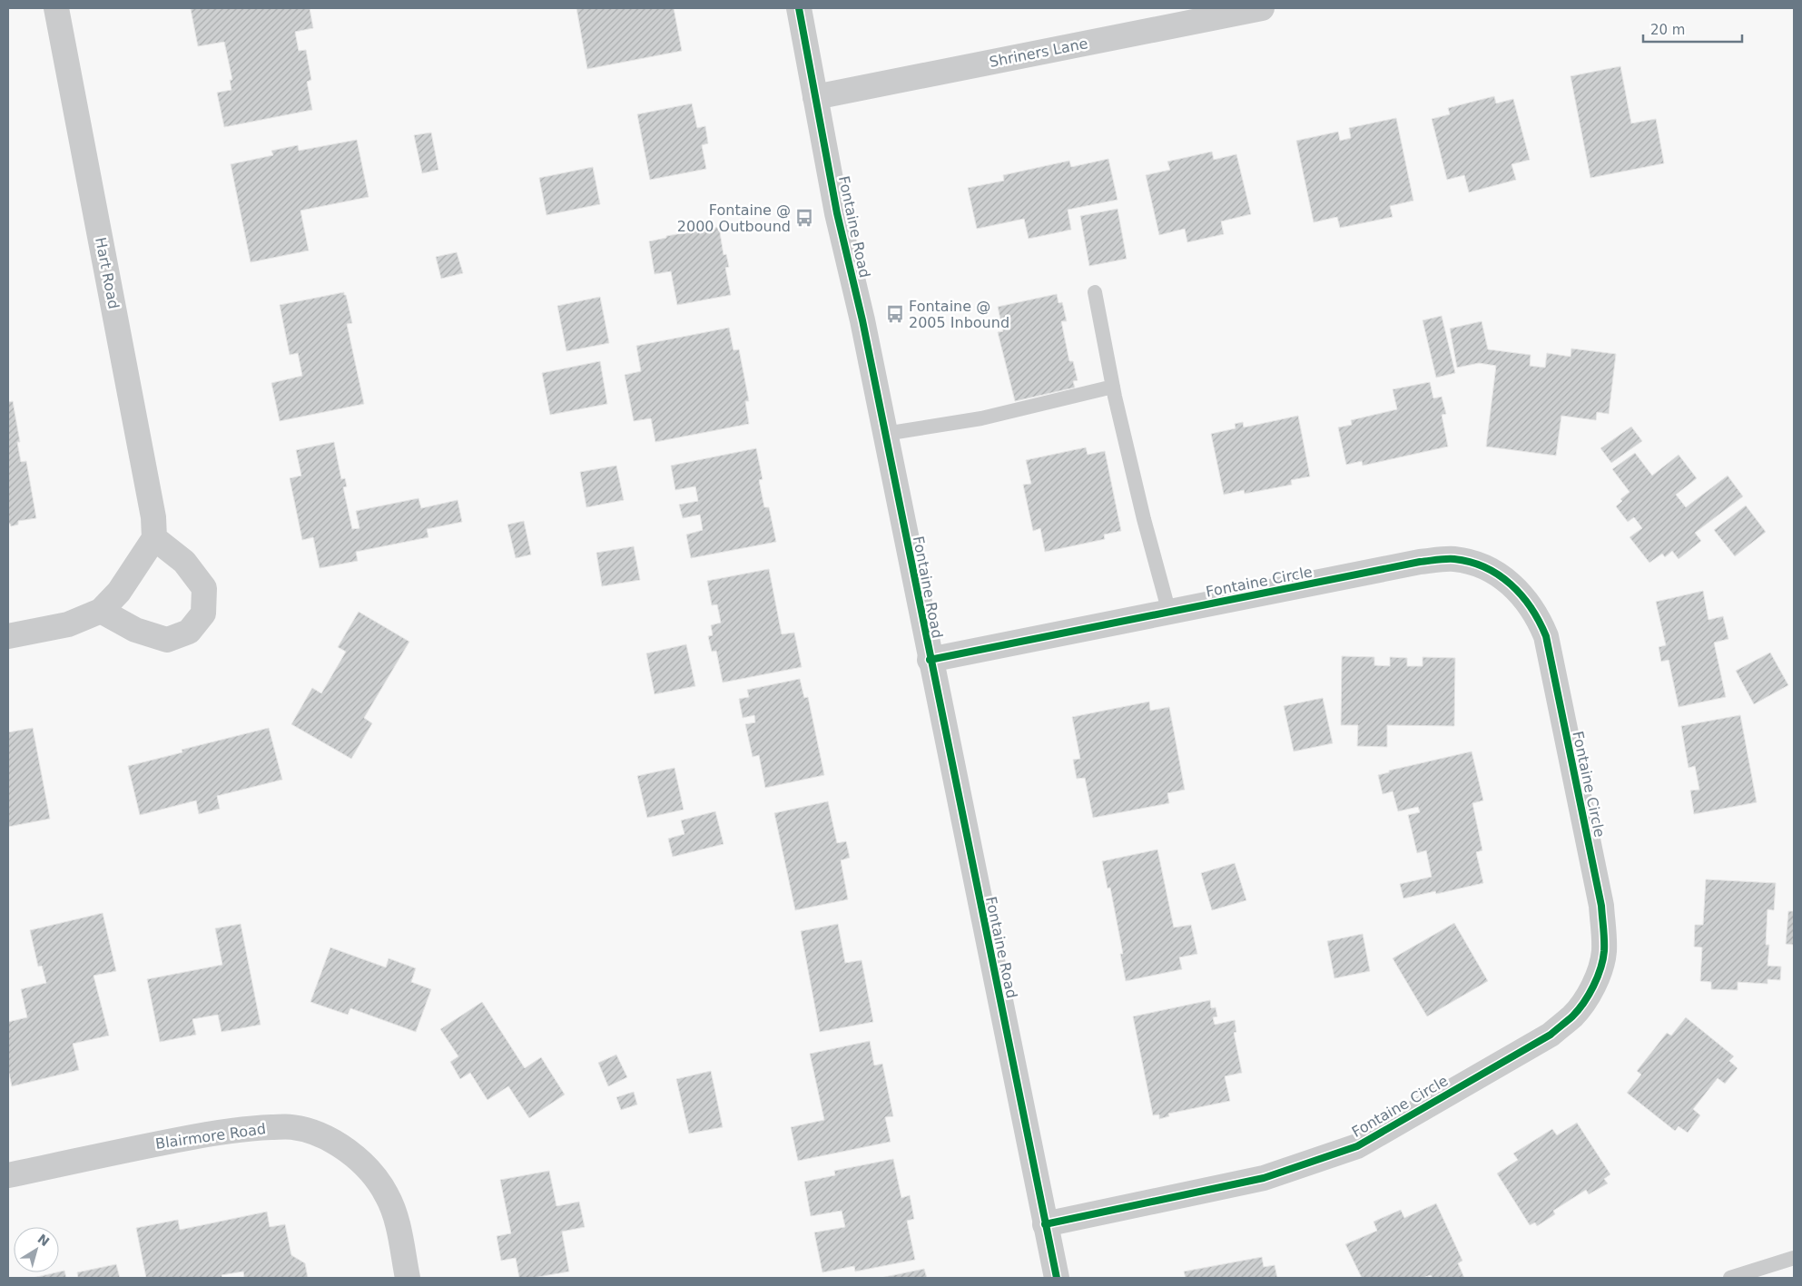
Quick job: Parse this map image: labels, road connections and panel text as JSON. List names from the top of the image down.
{
  "streets": {
    "street": [
      "Shriners Lane",
      "Fontaine Road",
      "Hart Road",
      "Fontaine Circle",
      "Blairmore Road"
    ]
  },
  "crossings": [
    ["Shriners Lane", "Fontaine Road"],
    ["Fontaine Road", "Fontaine Circle"]
  ],
  "places": {
    "bus stop": ["Fontaine @ 2000 Outbound", "Fontaine @ 2005 Inbound"]
  },
  "scale_bar": "20 m",
  "north": "top right"
}
